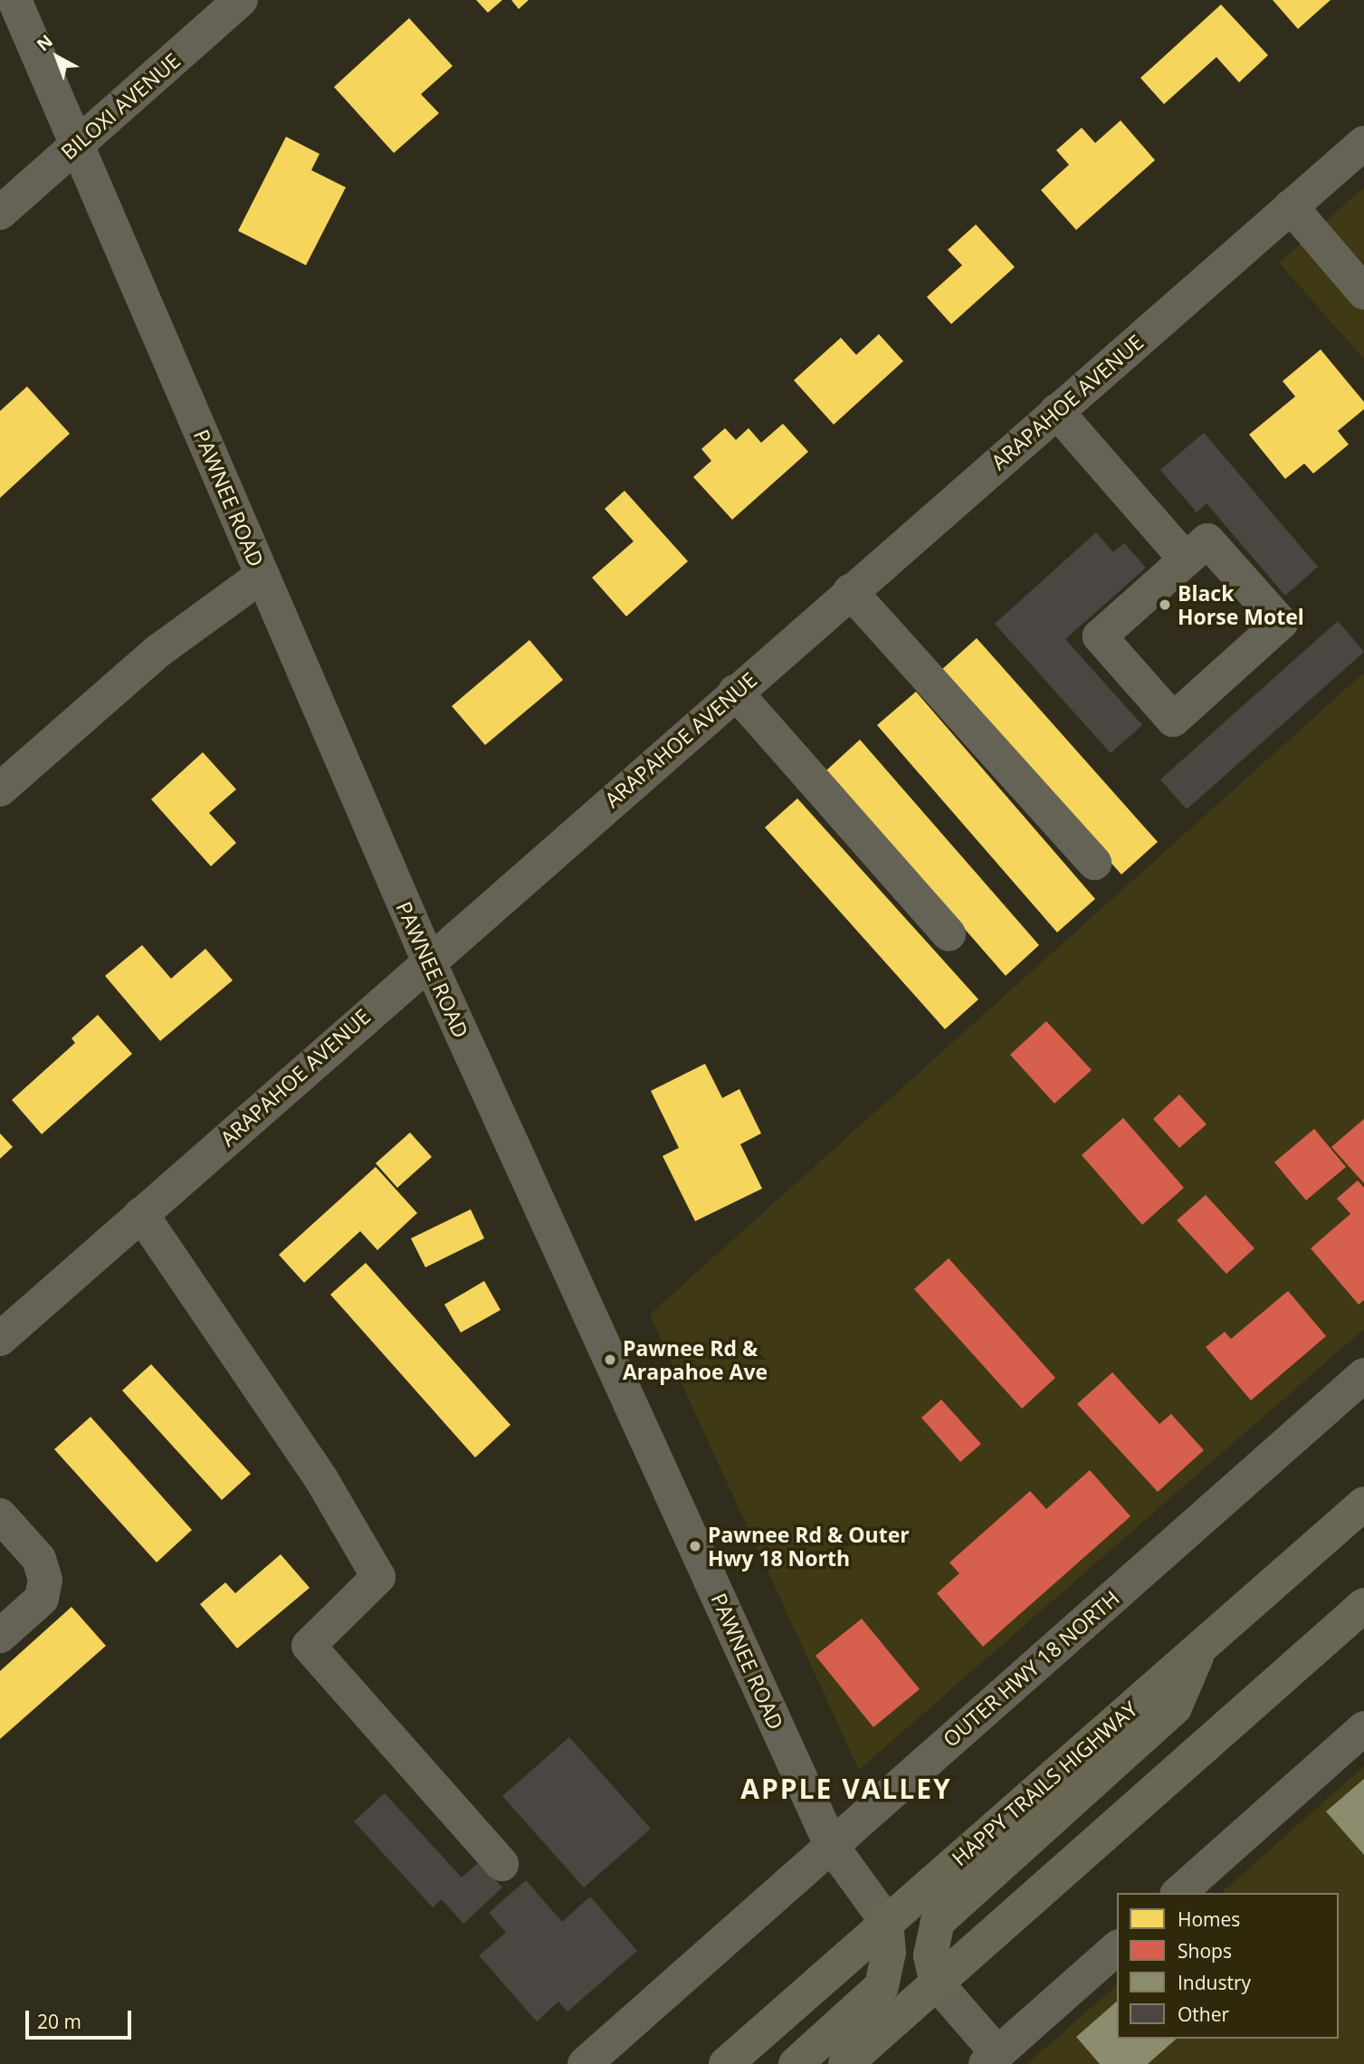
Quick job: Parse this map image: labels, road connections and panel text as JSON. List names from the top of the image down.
{
  "streets": {
    "main road": ["HAPPY TRAILS HIGHWAY"],
    "street": [
      "BILOXI AVENUE",
      "ARAPAHOE AVENUE",
      "PAWNEE ROAD",
      "OUTER HWY 18 NORTH"
    ]
  },
  "crossings": [
    ["BILOXI AVENUE", "PAWNEE ROAD"],
    ["ARAPAHOE AVENUE", "PAWNEE ROAD"],
    ["PAWNEE ROAD", "OUTER HWY 18 NORTH"],
    ["PAWNEE ROAD", "HAPPY TRAILS HIGHWAY"]
  ],
  "districts": ["APPLE VALLEY"],
  "places": ["Black Horse Motel", "Pawnee Rd & Arapahoe Ave", "Pawnee Rd & Outer Hwy 18 North"],
  "legend": [
    "Homes",
    "Shops",
    "Industry",
    "Other"
  ],
  "scale_bar": "20 m",
  "north": "top left"
}
